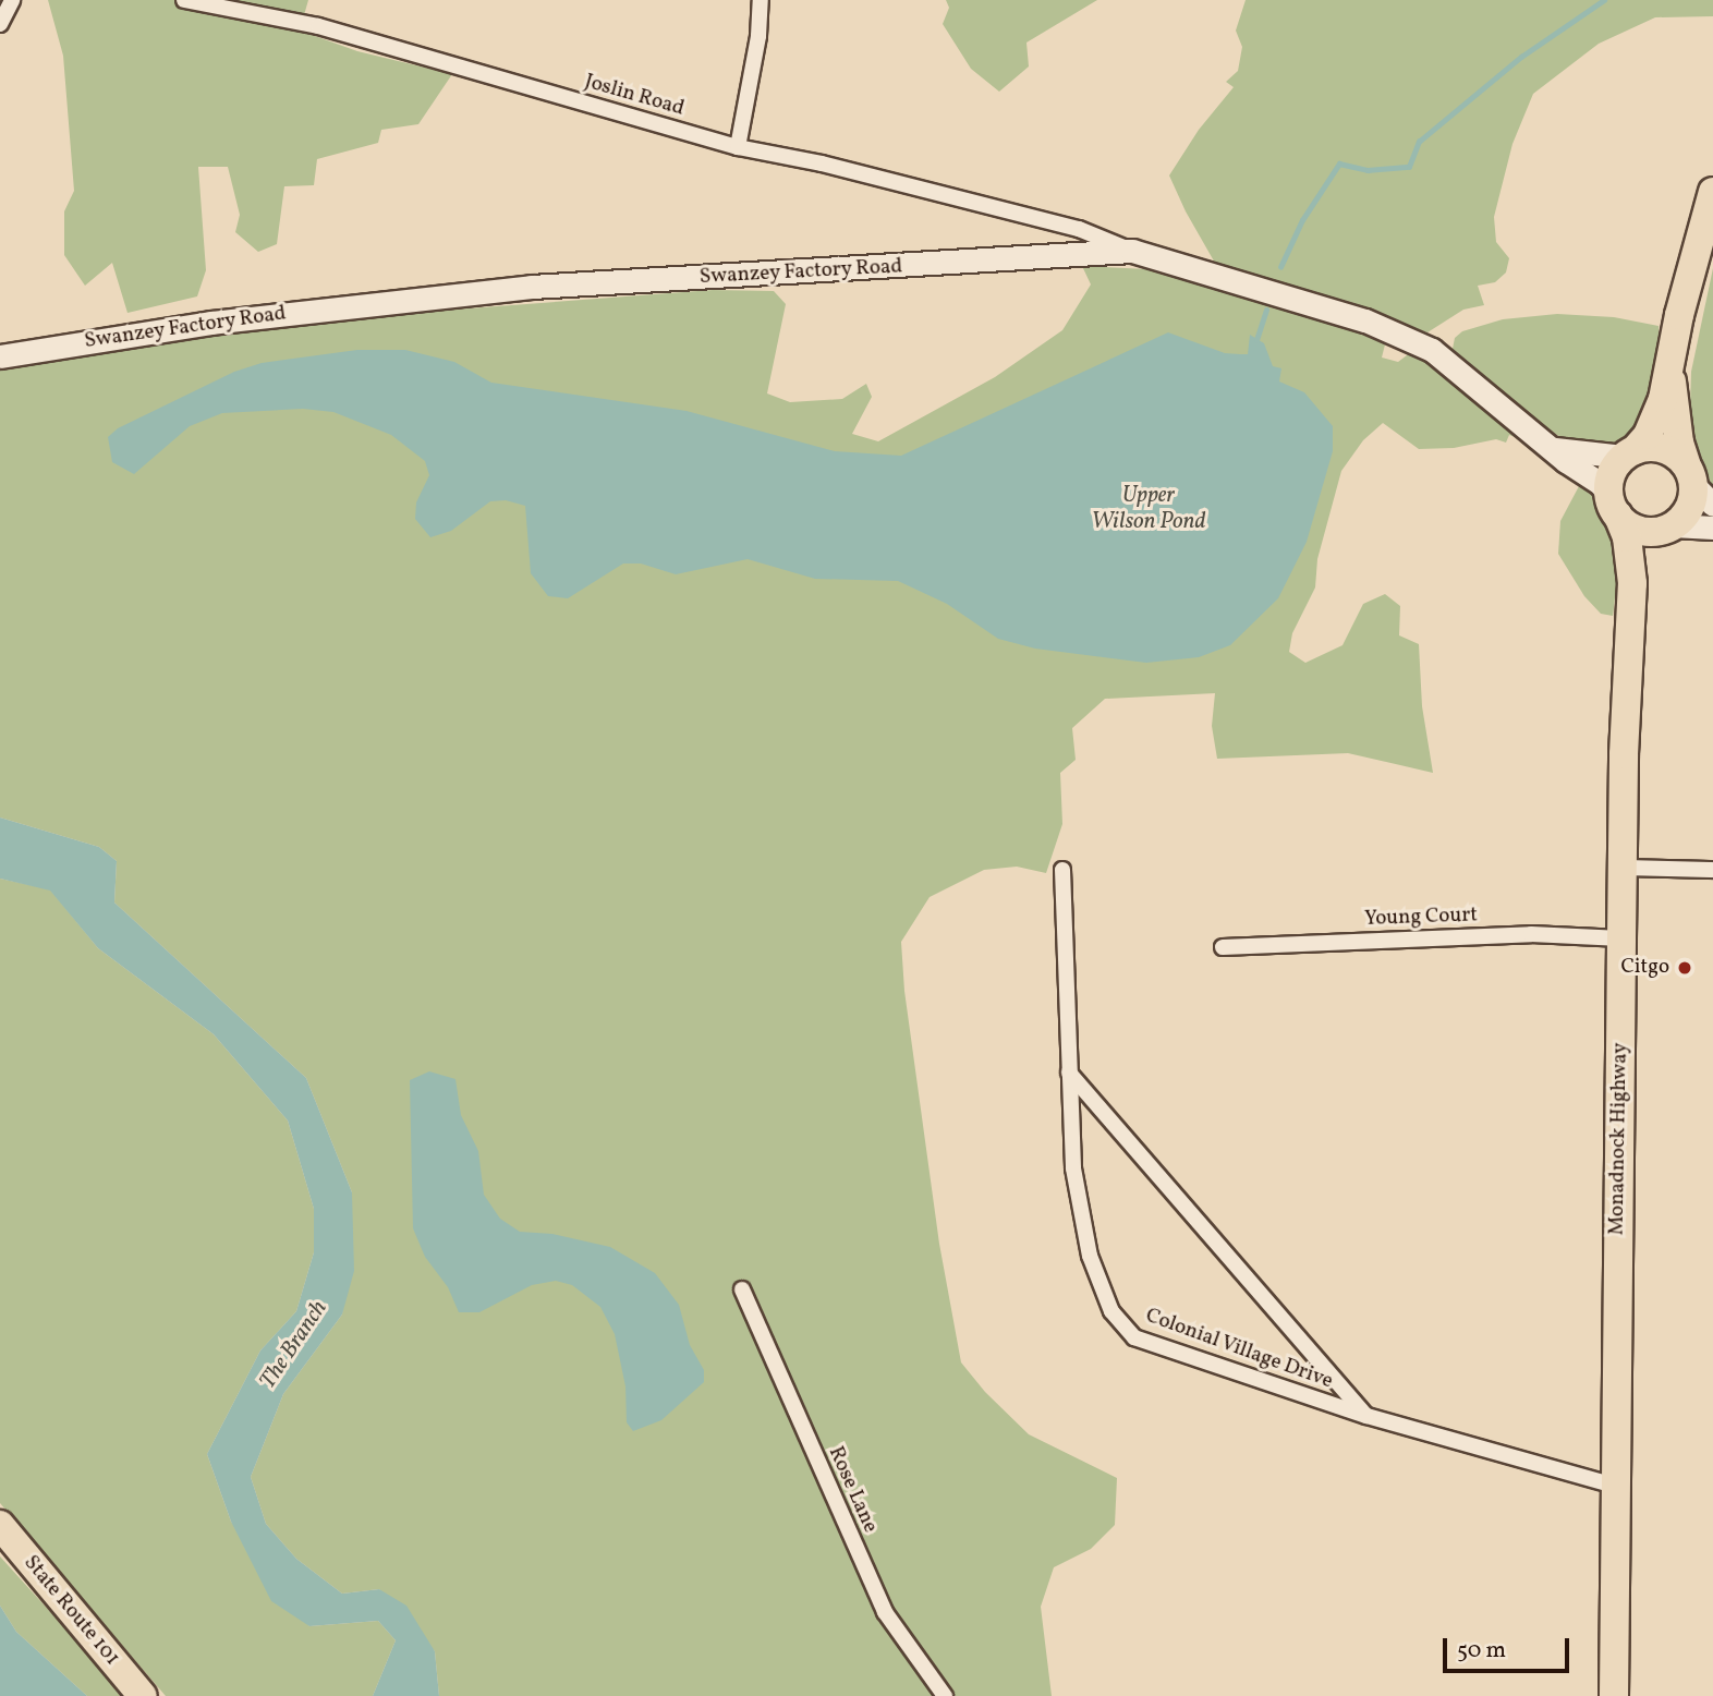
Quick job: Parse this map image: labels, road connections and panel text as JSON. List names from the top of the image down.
{
  "streets": {
    "highway": ["Monadnock Highway", "State Route 101"],
    "street": [
      "Joslin Road",
      "Swanzey Factory Road",
      "Young Court",
      "Colonial Village Drive",
      "Rose Lane"
    ]
  },
  "crossings": [
    ["Joslin Road", "Swanzey Factory Road"],
    ["Swanzey Factory Road", "Monadnock Highway"],
    ["Young Court", "Monadnock Highway"],
    ["Monadnock Highway", "Colonial Village Drive"]
  ],
  "water": ["Upper Wilson Pond", "The Branch"],
  "places": ["Citgo"],
  "scale_bar": "50 m"
}
